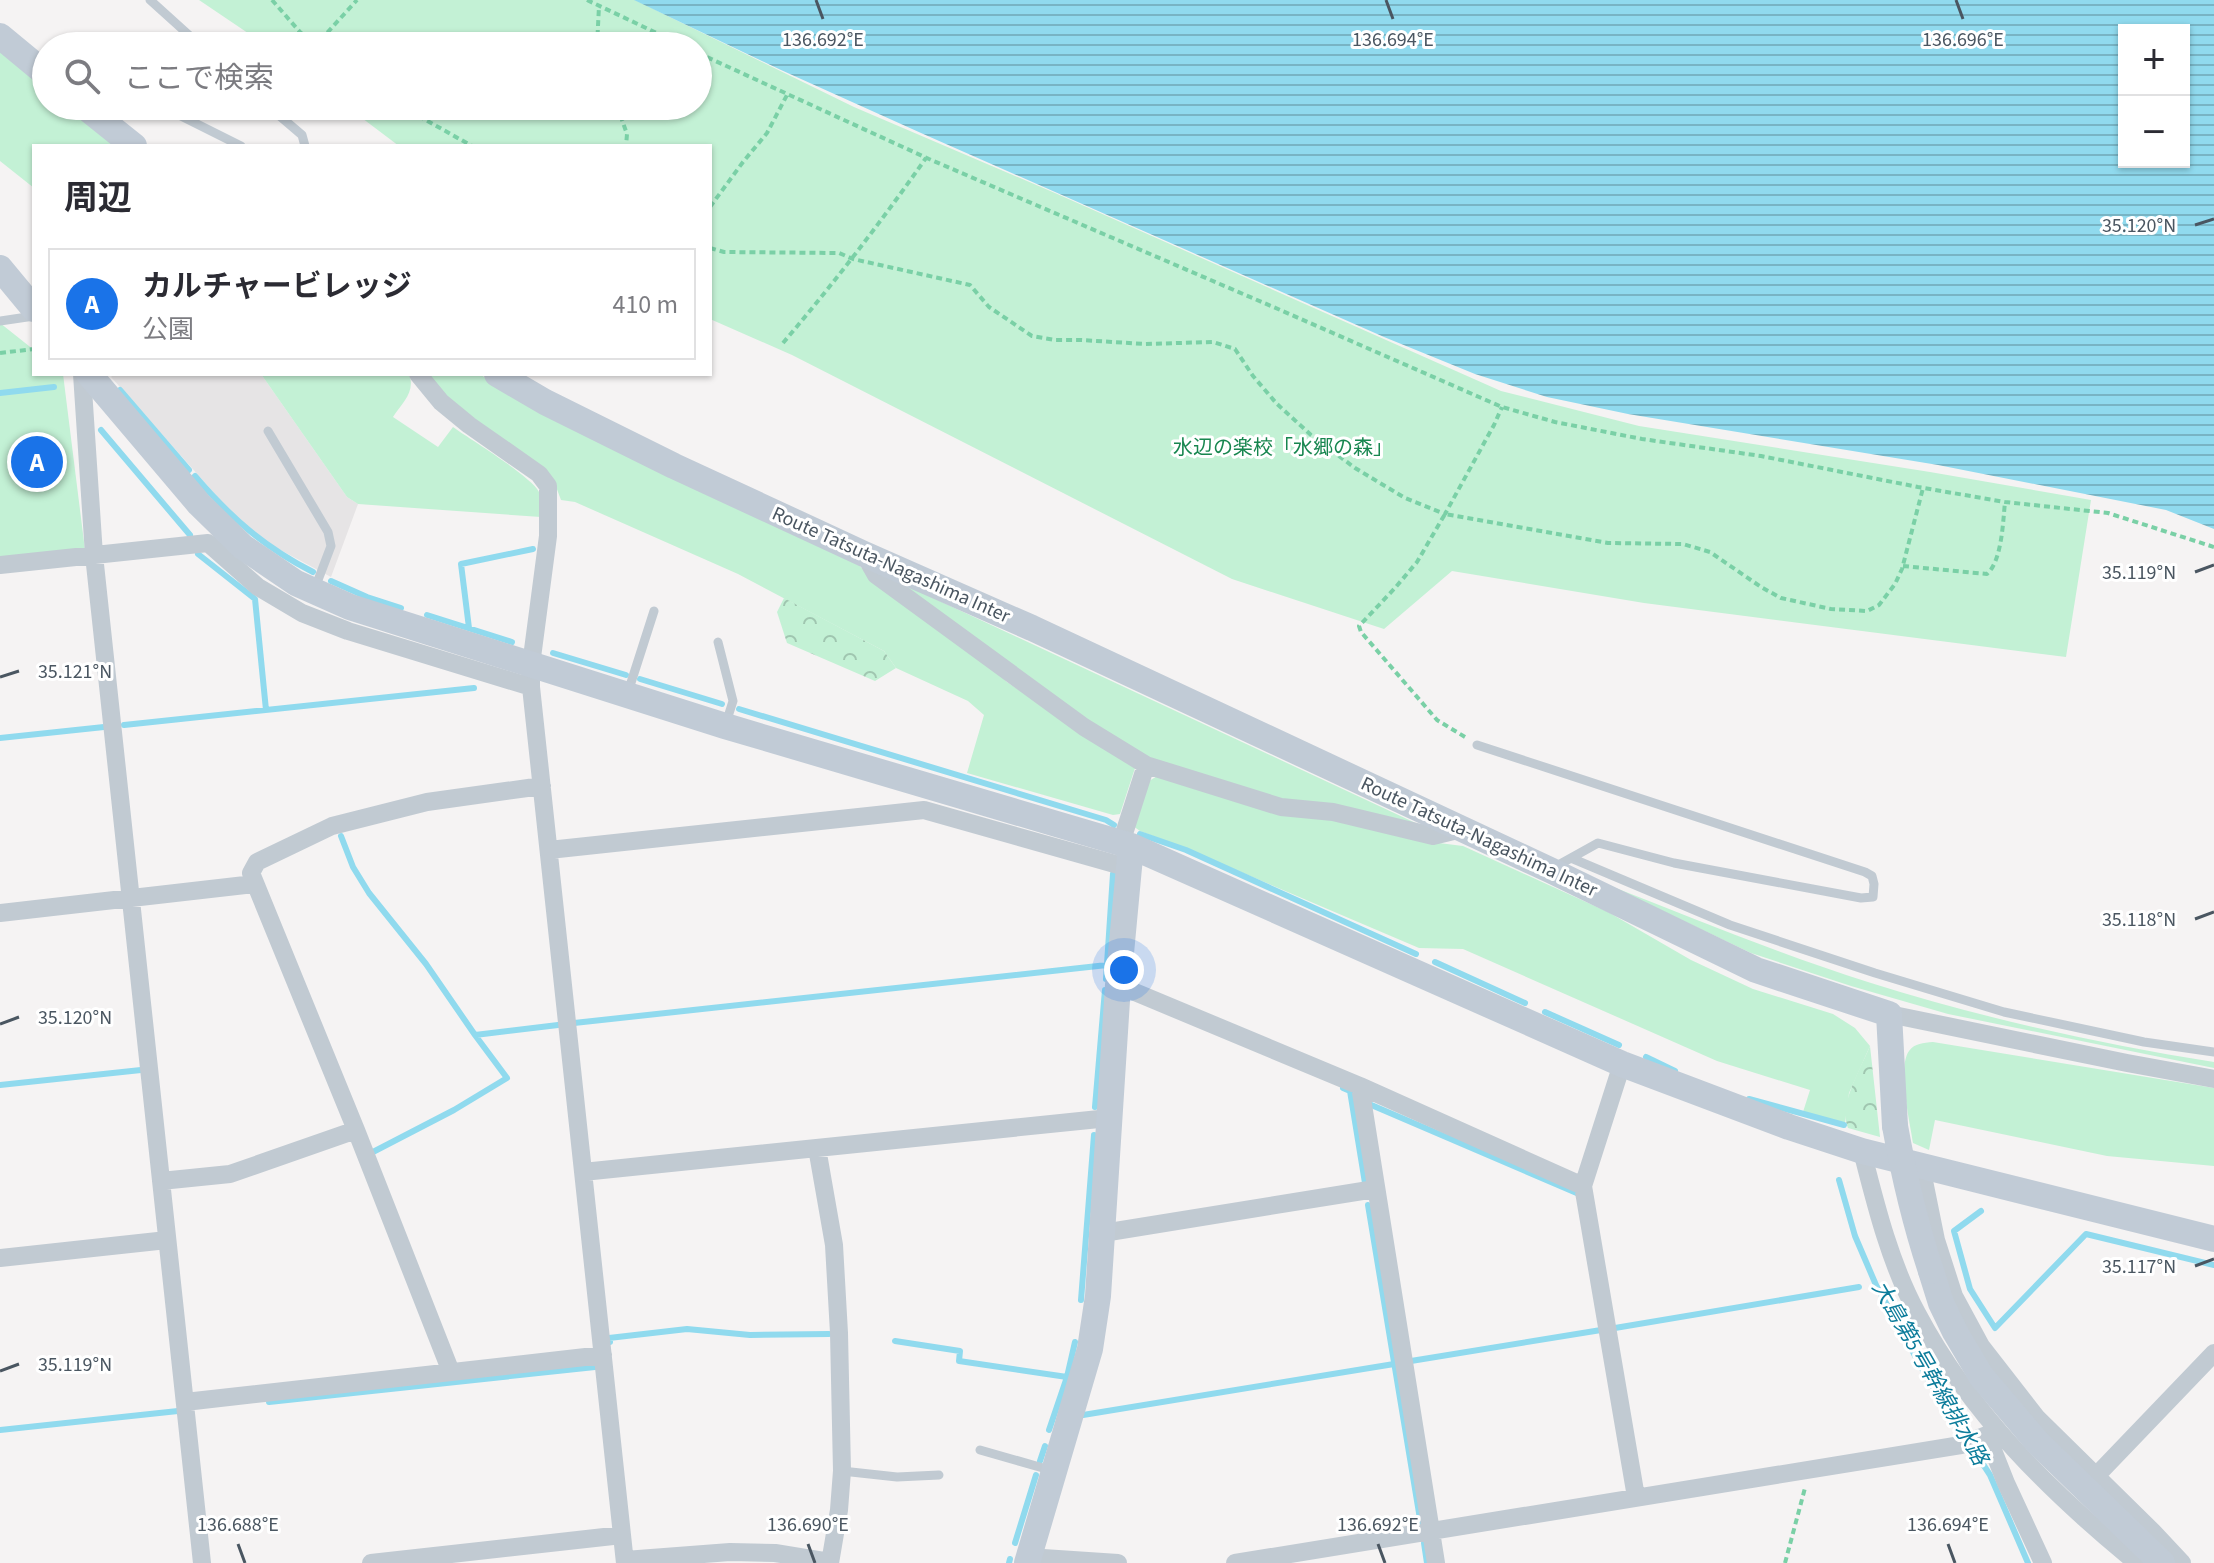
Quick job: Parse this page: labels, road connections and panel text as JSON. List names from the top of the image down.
{
  "streets": {
    "street": ["Route Tatsuta-Nagashima Inter"]
  },
  "water": ["大島第5号幹線排水路"],
  "parks": ["水辺の楽校「水郷の森」"],
  "page": {
    "map_buttons": ["+", "−"],
    "search": "ここで検索",
    "heading": "周辺",
    "list": [
      {
        "mark": "A",
        "name": "カルチャービレッジ",
        "note": "公園",
        "value": "410 m"
      }
    ],
    "pins": "A"
  },
  "coordinates": [
    "136.692°E",
    "136.694°E",
    "136.696°E",
    "35.120°N",
    "35.119°N",
    "35.121°N",
    "35.118°N",
    "35.117°N",
    "136.688°E",
    "136.690°E"
  ]
}
